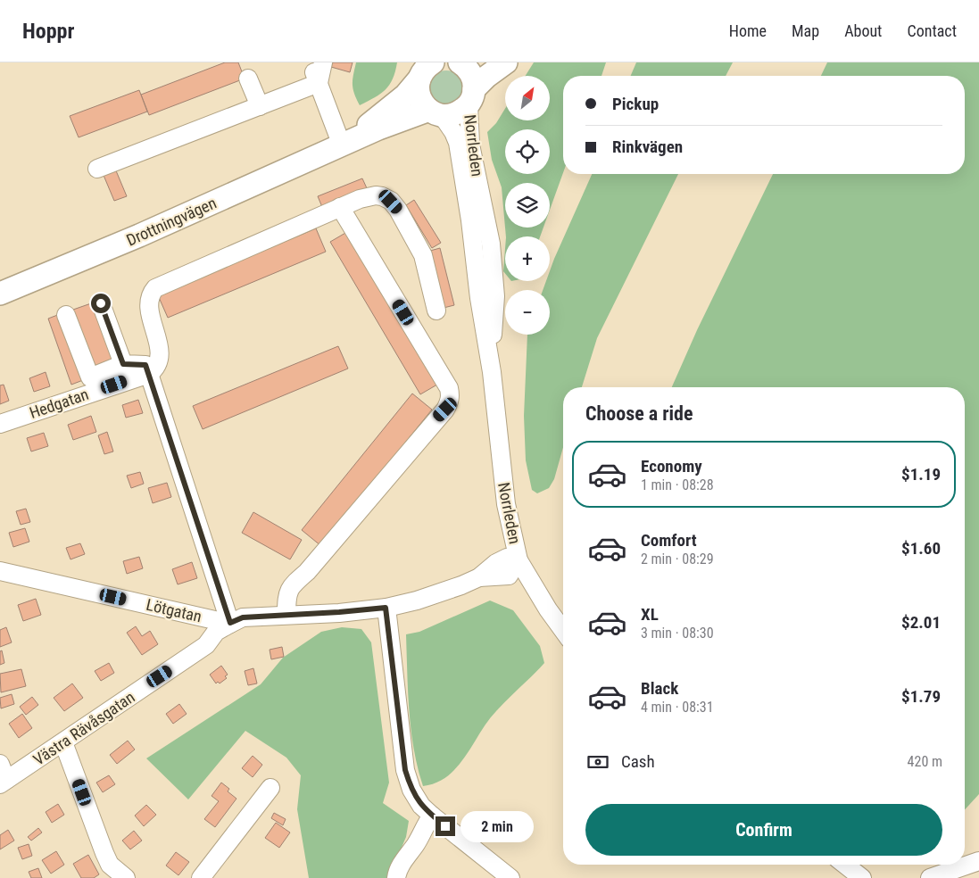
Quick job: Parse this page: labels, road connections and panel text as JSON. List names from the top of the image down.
{
  "streets": {
    "main road": ["Drottningvägen"],
    "street": [
      "Norrleden",
      "Hedgatan",
      "Lötgatan",
      "Västra Rävåsgatan"
    ]
  },
  "crossings": [
    ["Norrleden", "Drottningvägen"],
    ["Norrleden", "Lötgatan"],
    ["Lötgatan", "Västra Rävåsgatan"]
  ],
  "north": "top right",
  "page": {
    "header": "Hoppr",
    "nav": [
      "Home",
      "Map",
      "About",
      "Contact"
    ],
    "map_buttons": ["+", "−"],
    "banner": ["Pickup", "Rinkvägen"],
    "heading": "Choose a ride",
    "list": [
      {
        "name": "Economy",
        "note": "1 min · 08:28",
        "value": "$1.19"
      },
      {
        "name": "Comfort",
        "note": "2 min · 08:29",
        "value": "$1.60"
      },
      {
        "name": "XL",
        "note": "3 min · 08:30",
        "value": "$2.01"
      },
      {
        "name": "Black",
        "note": "4 min · 08:31",
        "value": "$1.79"
      }
    ],
    "pay": ["Cash", "420 m"],
    "buttons": "Confirm",
    "bubble": "2 min"
  }
}
